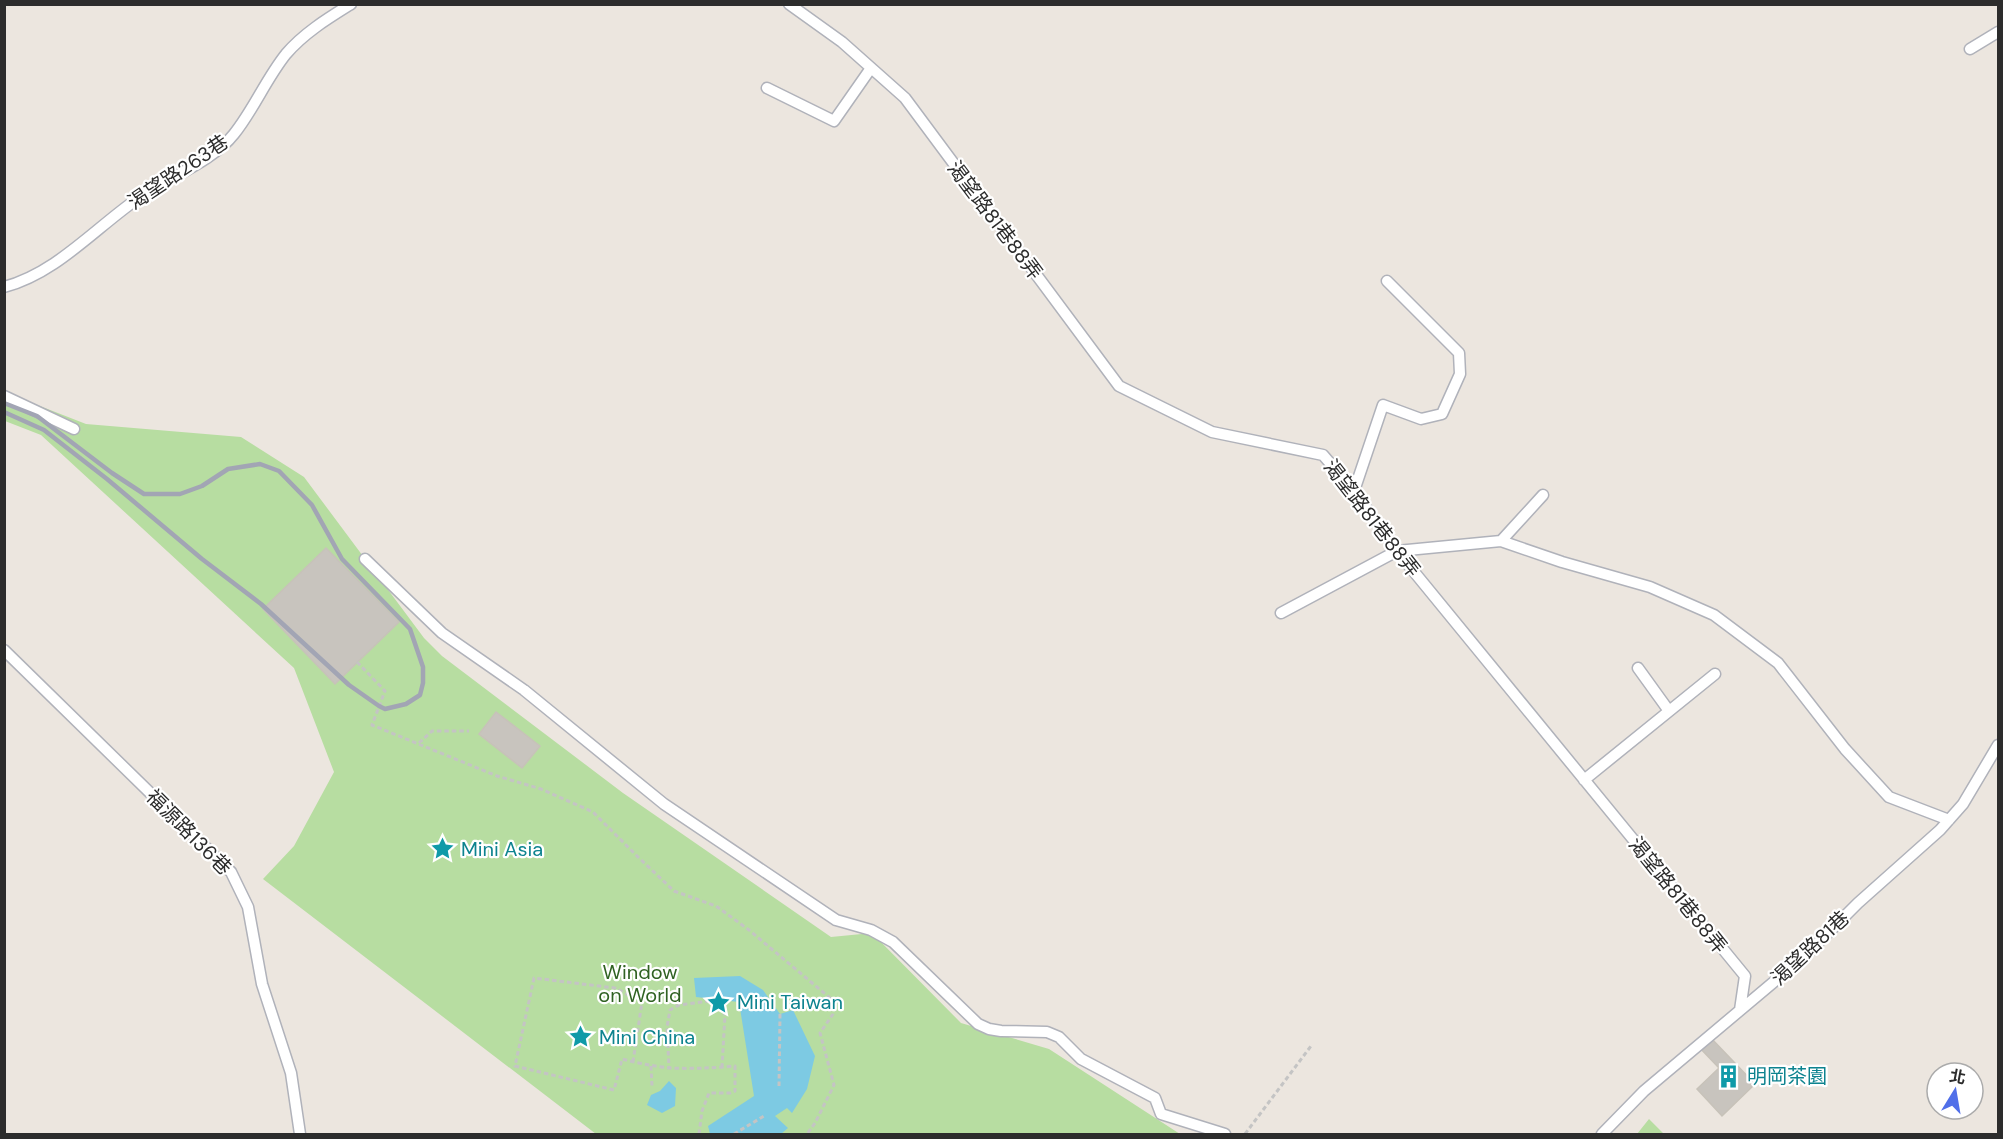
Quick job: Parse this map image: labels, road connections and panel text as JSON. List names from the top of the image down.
{
  "streets": {
    "lane": [
      "渴望路263巷",
      "渴望路81巷88弄",
      "福源路136巷",
      "渴望路81巷"
    ]
  },
  "crossings": [
    ["渴望路81巷88弄", "渴望路81巷"]
  ],
  "parks": ["Window on World"],
  "places": {
    "place": ["Mini Asia", "Mini Taiwan", "Mini China"],
    "building": ["明岡茶園"]
  },
  "north": "top"
}
